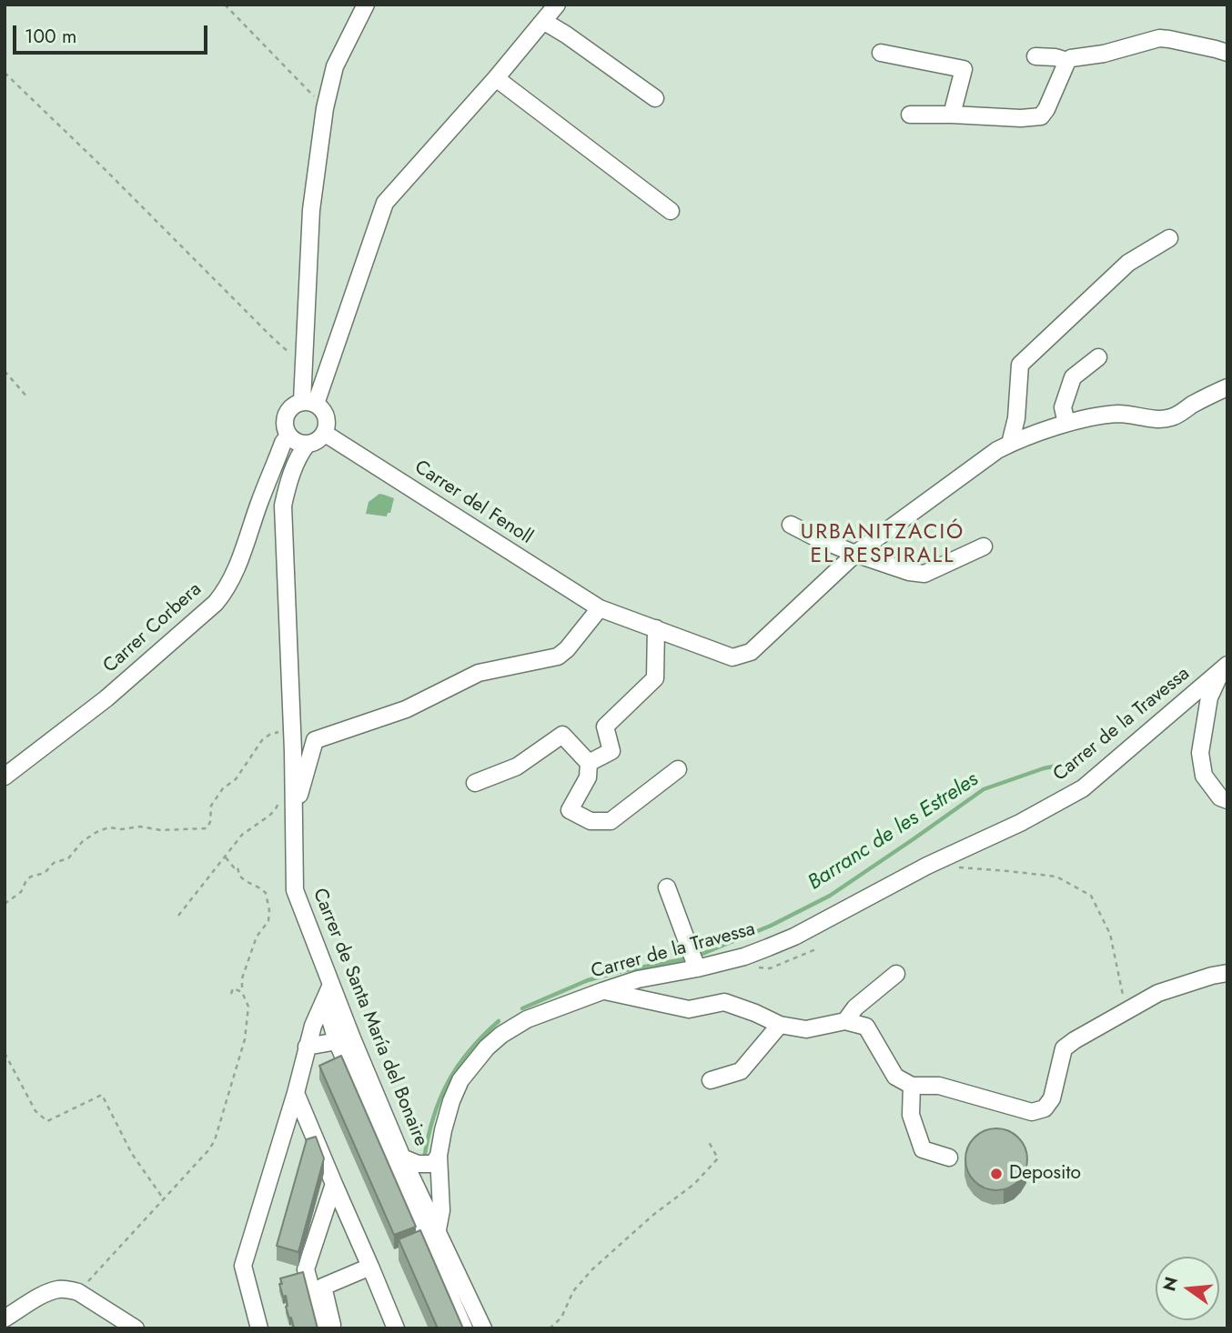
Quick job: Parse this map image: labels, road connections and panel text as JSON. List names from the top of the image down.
{
  "streets": {
    "street": [
      "Carrer del Fenoll",
      "Carrer Corbera",
      "Carrer de la Travessa",
      "Carrer de Santa María del Bonaire"
    ]
  },
  "crossings": [
    ["Carrer del Fenoll", "Carrer Corbera"],
    ["Carrer del Fenoll", "Carrer de Santa María del Bonaire"],
    ["Carrer Corbera", "Carrer de Santa María del Bonaire"],
    ["Carrer de la Travessa", "Carrer de Santa María del Bonaire"]
  ],
  "districts": ["URBANITZACIÓ EL RESPIRALL"],
  "water": ["Barranc de les Estreles"],
  "places": ["Deposito"],
  "scale_bar": "100 m",
  "north": "left"
}
